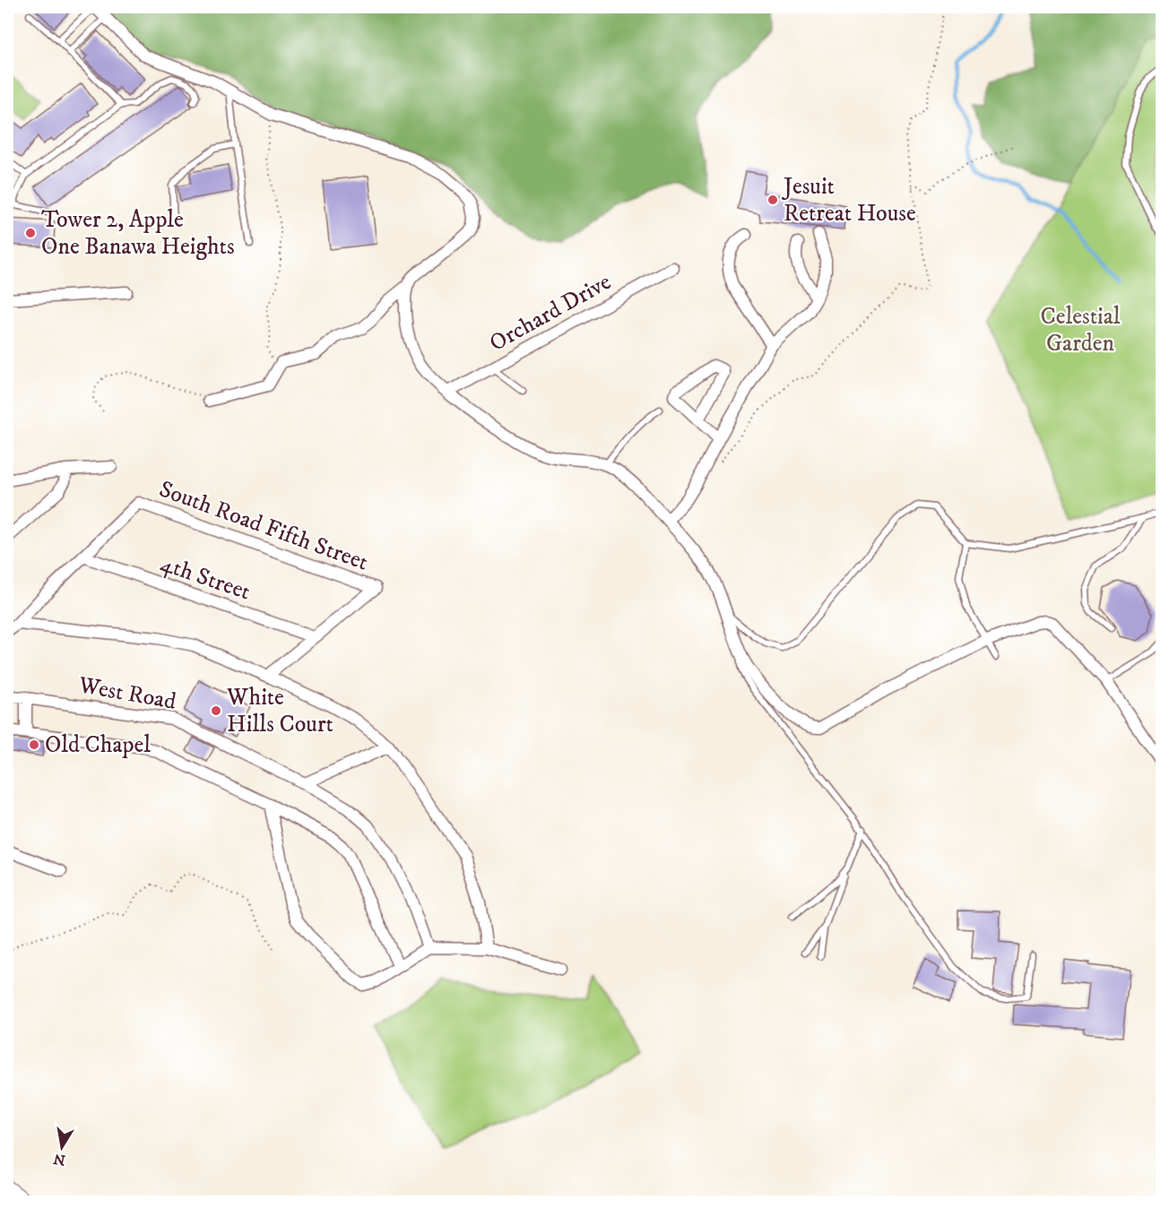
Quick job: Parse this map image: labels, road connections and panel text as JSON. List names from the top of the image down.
{
  "streets": {
    "street": [
      "Orchard Drive",
      "South Road Fifth Street",
      "4th Street",
      "West Road"
    ]
  },
  "crossings": [
    ["South Road Fifth Street", "4th Street"]
  ],
  "parks": ["Celestial Garden"],
  "places": [
    "Jesuit Retreat House",
    "Tower 2, Apple One Banawa Heights",
    "White Hills Court",
    "Old Chapel"
  ],
  "north": "bottom"
}
